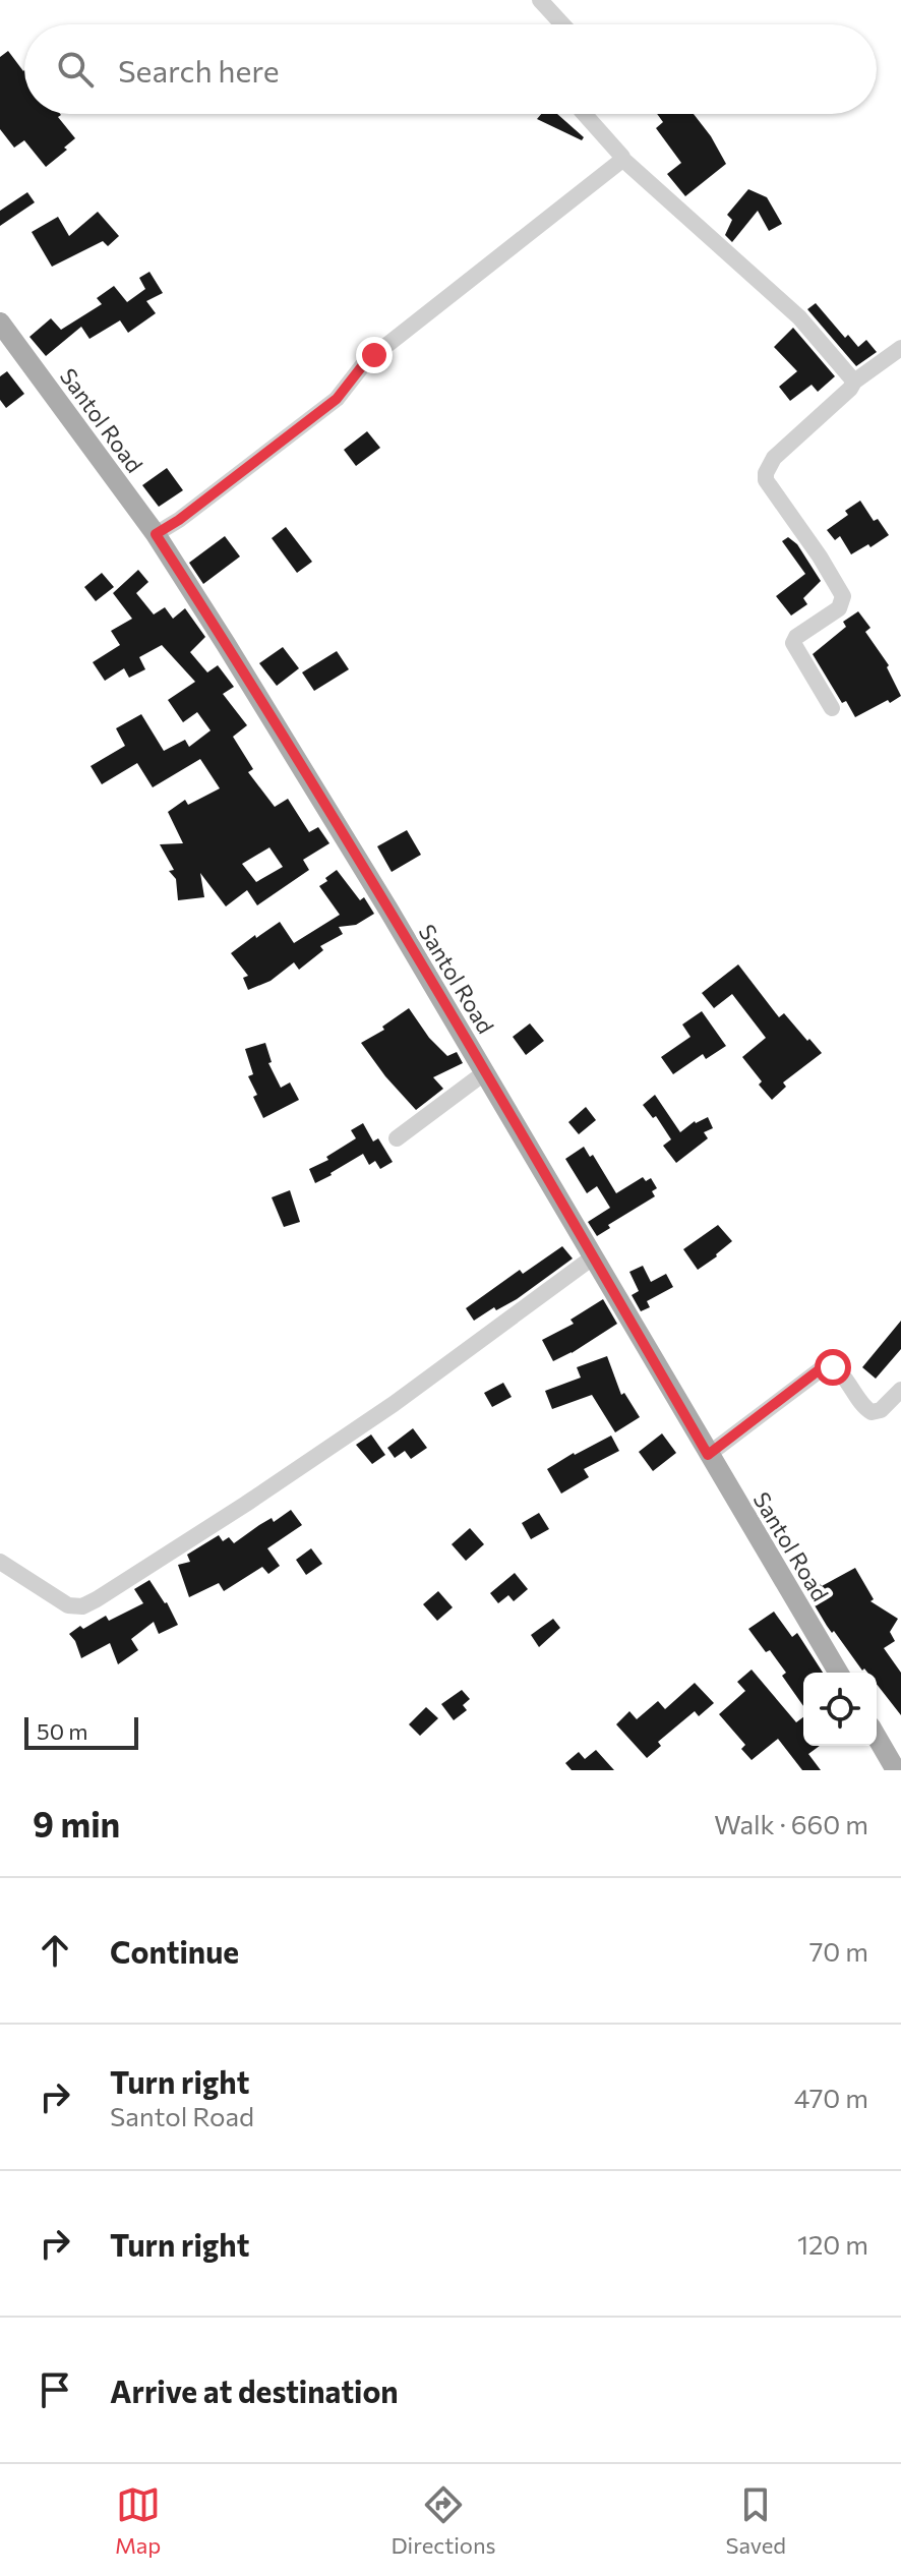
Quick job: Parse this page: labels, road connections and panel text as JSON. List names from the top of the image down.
{
  "streets": {
    "main road": ["Santol Road"]
  },
  "scale_bar": "50 m",
  "page": {
    "search": "Search here",
    "scale": "50 m",
    "heading": ["9 min", "Walk · 660 m"],
    "list": [
      ["Continue", "70 m"],
      ["Turn right", "Santol Road", "470 m"],
      ["Turn right", "120 m"],
      "Arrive at destination"
    ],
    "nav": ["Map", "Directions", "Saved"]
  }
}
